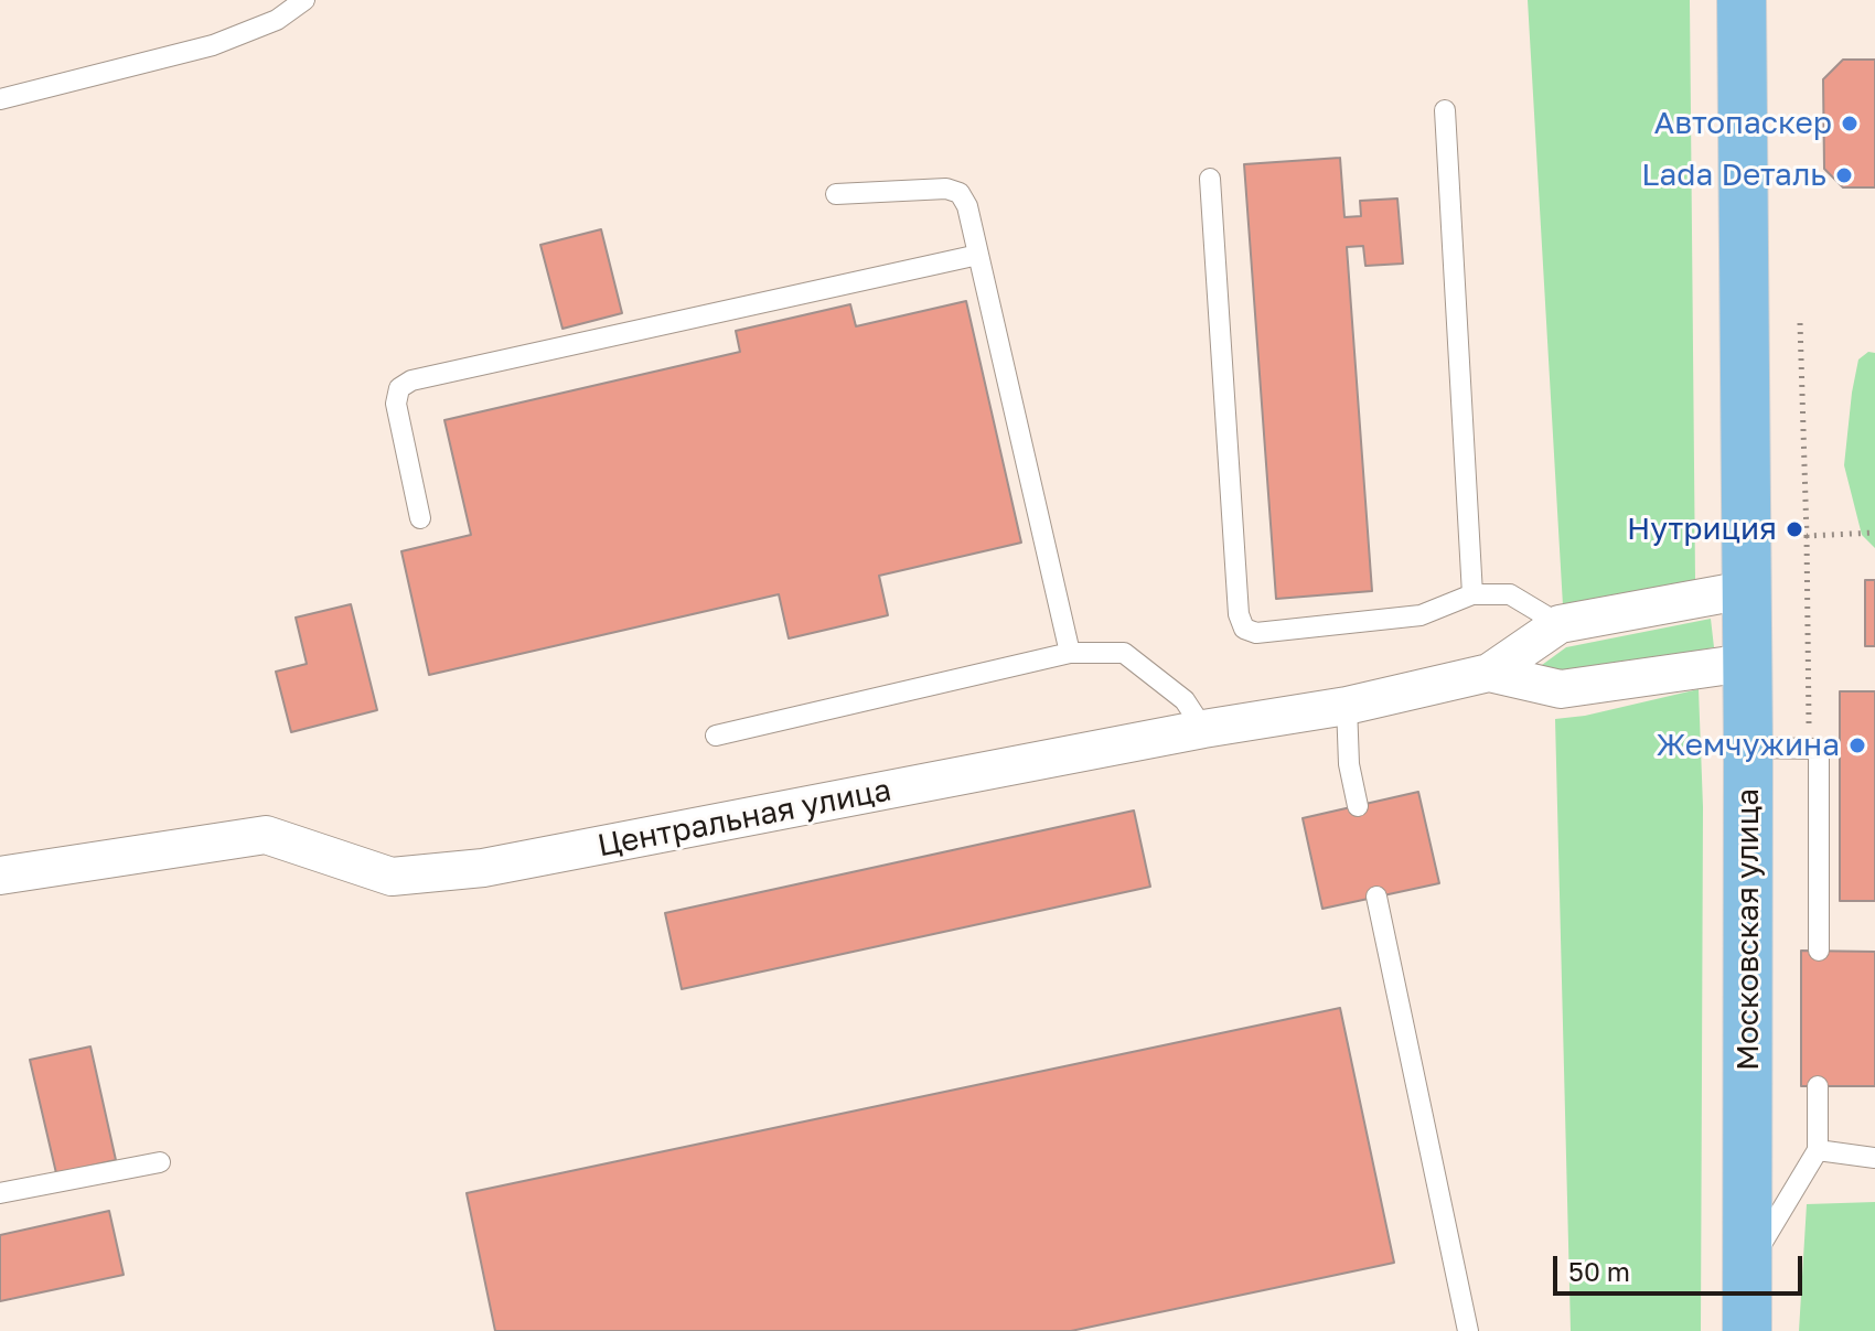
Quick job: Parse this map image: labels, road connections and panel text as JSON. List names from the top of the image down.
{
  "streets": {
    "main road": ["Московская улица"],
    "street": ["Центральная улица"]
  },
  "places": [
    "Автопаскер",
    "Lada Dеталь",
    "Нутриция",
    "Жемчужина"
  ],
  "scale_bar": "50 m"
}
